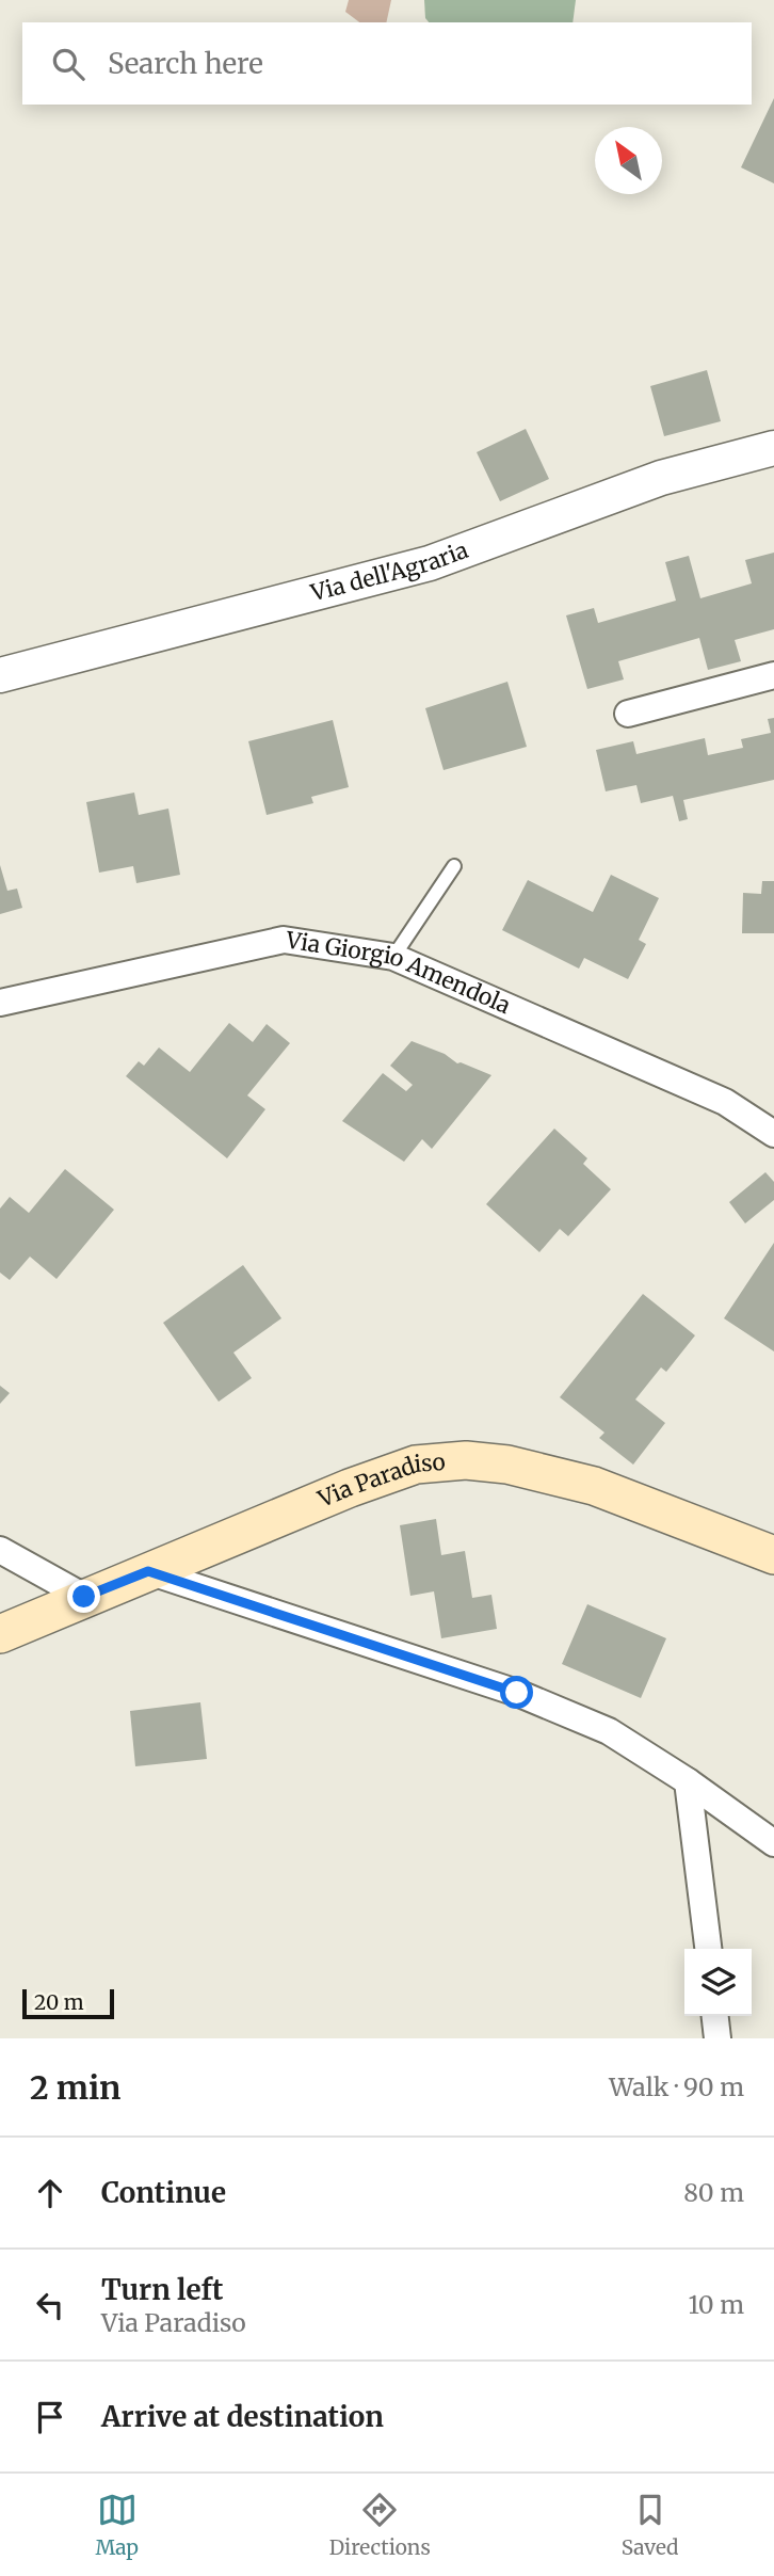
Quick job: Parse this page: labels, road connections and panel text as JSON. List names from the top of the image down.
{
  "streets": {
    "main road": ["Via Paradiso"],
    "street": ["Via dell'Agraria", "Via Giorgio Amendola"]
  },
  "scale_bar": "20 m",
  "north": "top left",
  "page": {
    "search": "Search here",
    "scale": "20 m",
    "heading": ["2 min", "Walk · 90 m"],
    "list": [
      ["Continue", "80 m"],
      ["Turn left", "Via Paradiso", "10 m"],
      "Arrive at destination"
    ],
    "nav": ["Map", "Directions", "Saved"]
  }
}
